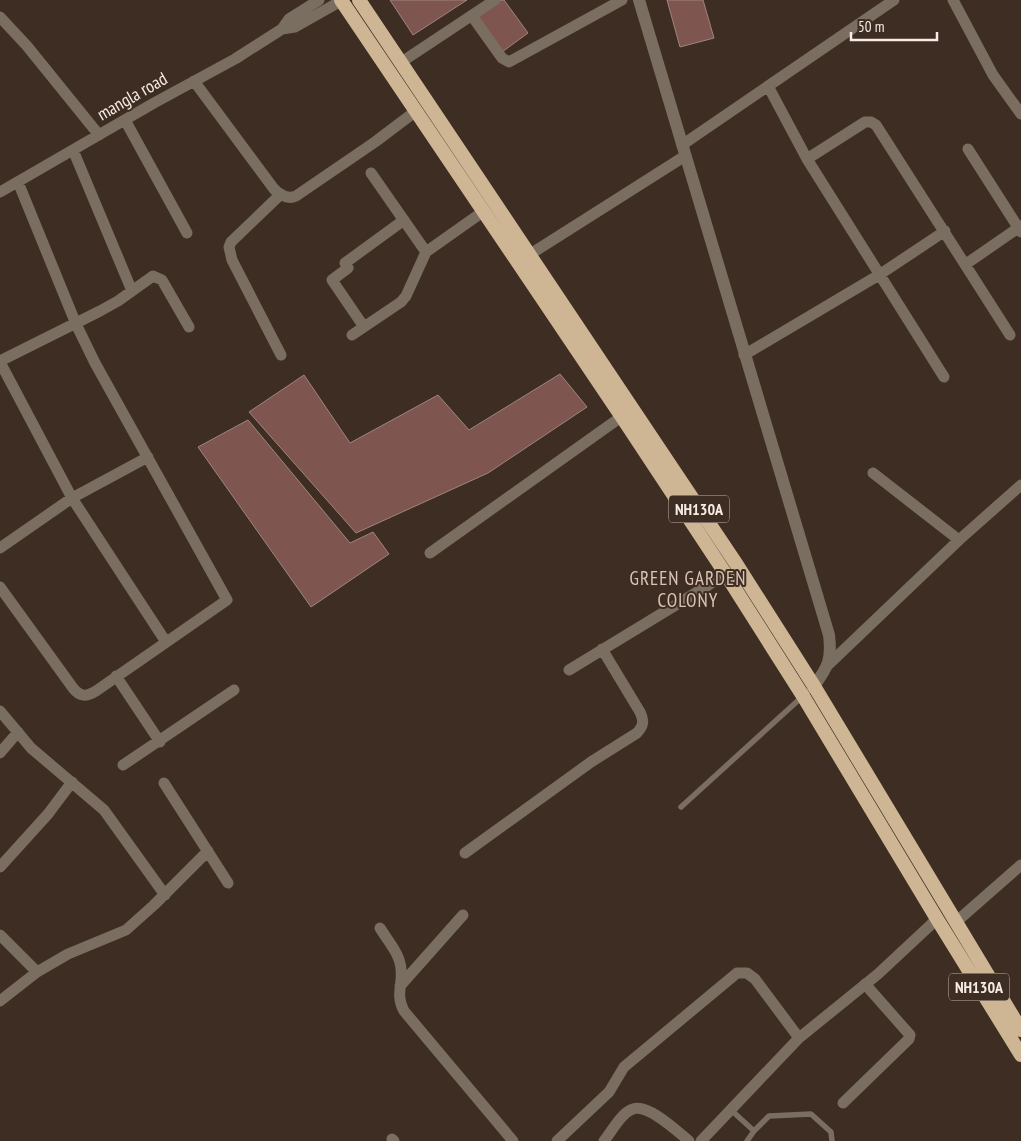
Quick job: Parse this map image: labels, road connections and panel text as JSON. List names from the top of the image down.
{
  "streets": {
    "highway": ["NH130A"],
    "street": ["mangla road"]
  },
  "crossings": [
    ["mangla road", "NH130A"]
  ],
  "districts": ["GREEN GARDEN COLONY"],
  "scale_bar": "50 m"
}
